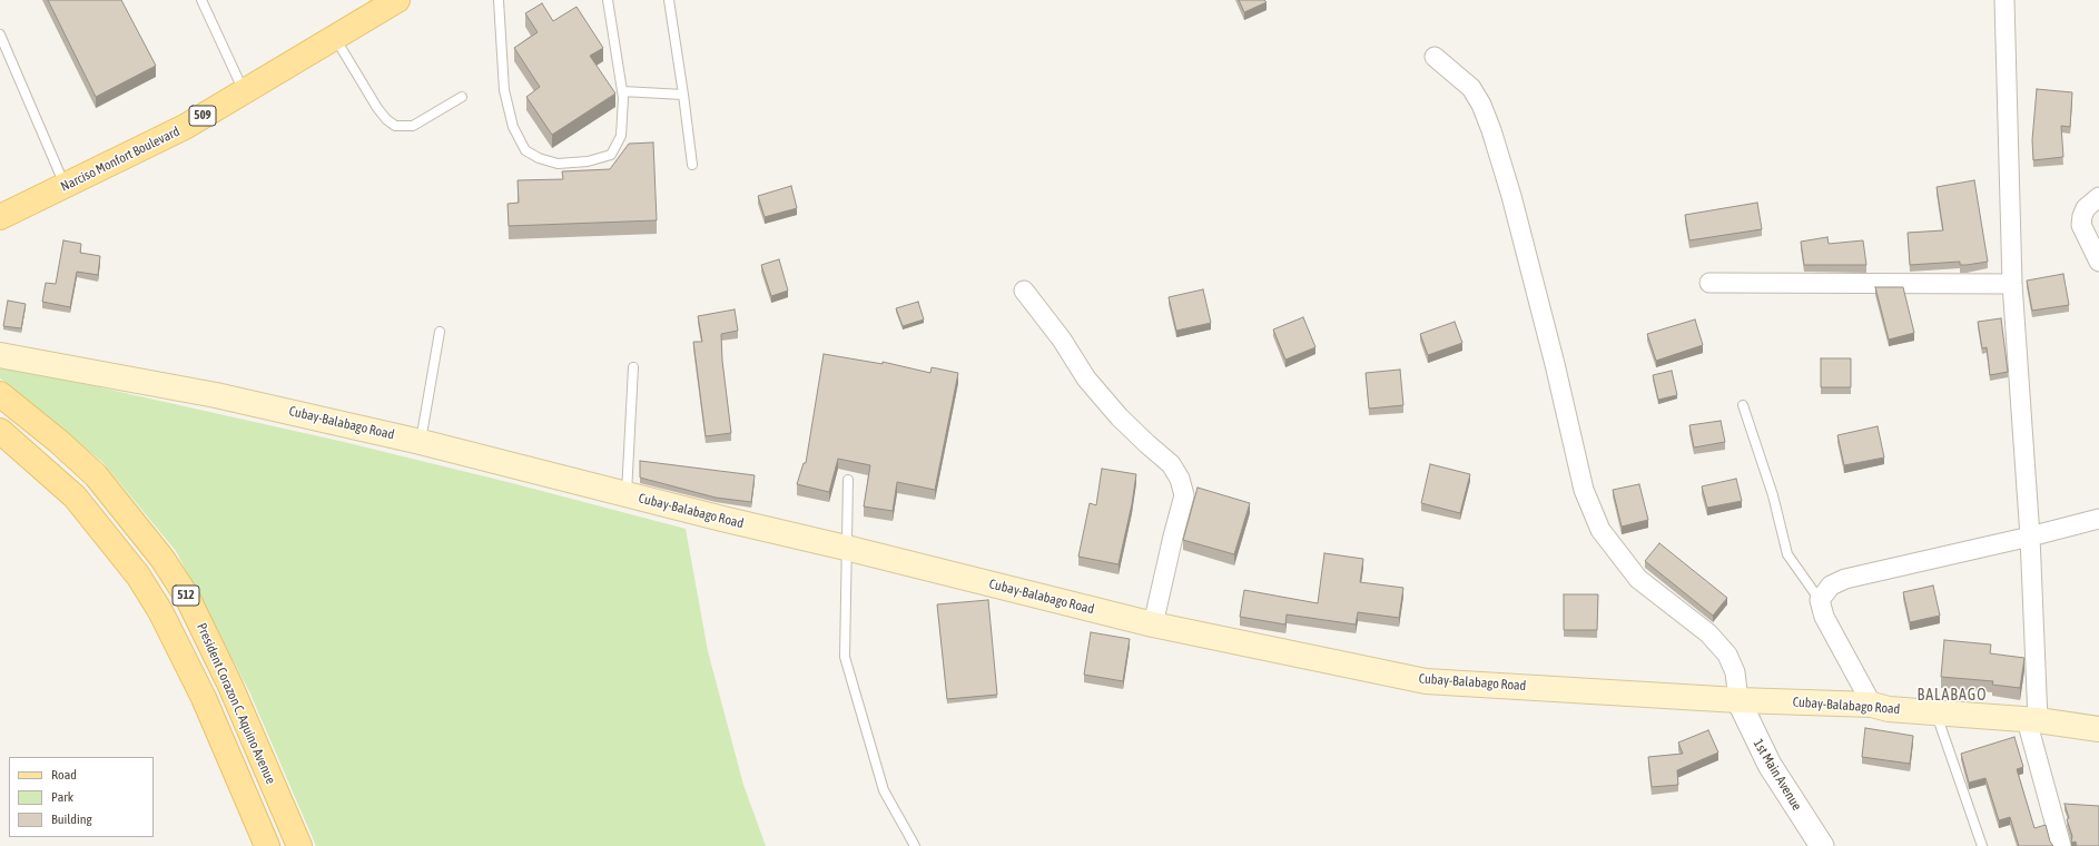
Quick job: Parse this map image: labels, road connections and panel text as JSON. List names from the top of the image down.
{
  "streets": {
    "main road": [
      "509",
      "Narciso Monfort Boulevard",
      "Cubay-Balabago Road",
      "512",
      "President Corazon C. Aquino Avenue"
    ],
    "street": ["1st Main Avenue"]
  },
  "crossings": [
    ["Cubay-Balabago Road", "1st Main Avenue"]
  ],
  "districts": ["BALABAGO"],
  "legend": ["Road", "Park", "Building"]
}
